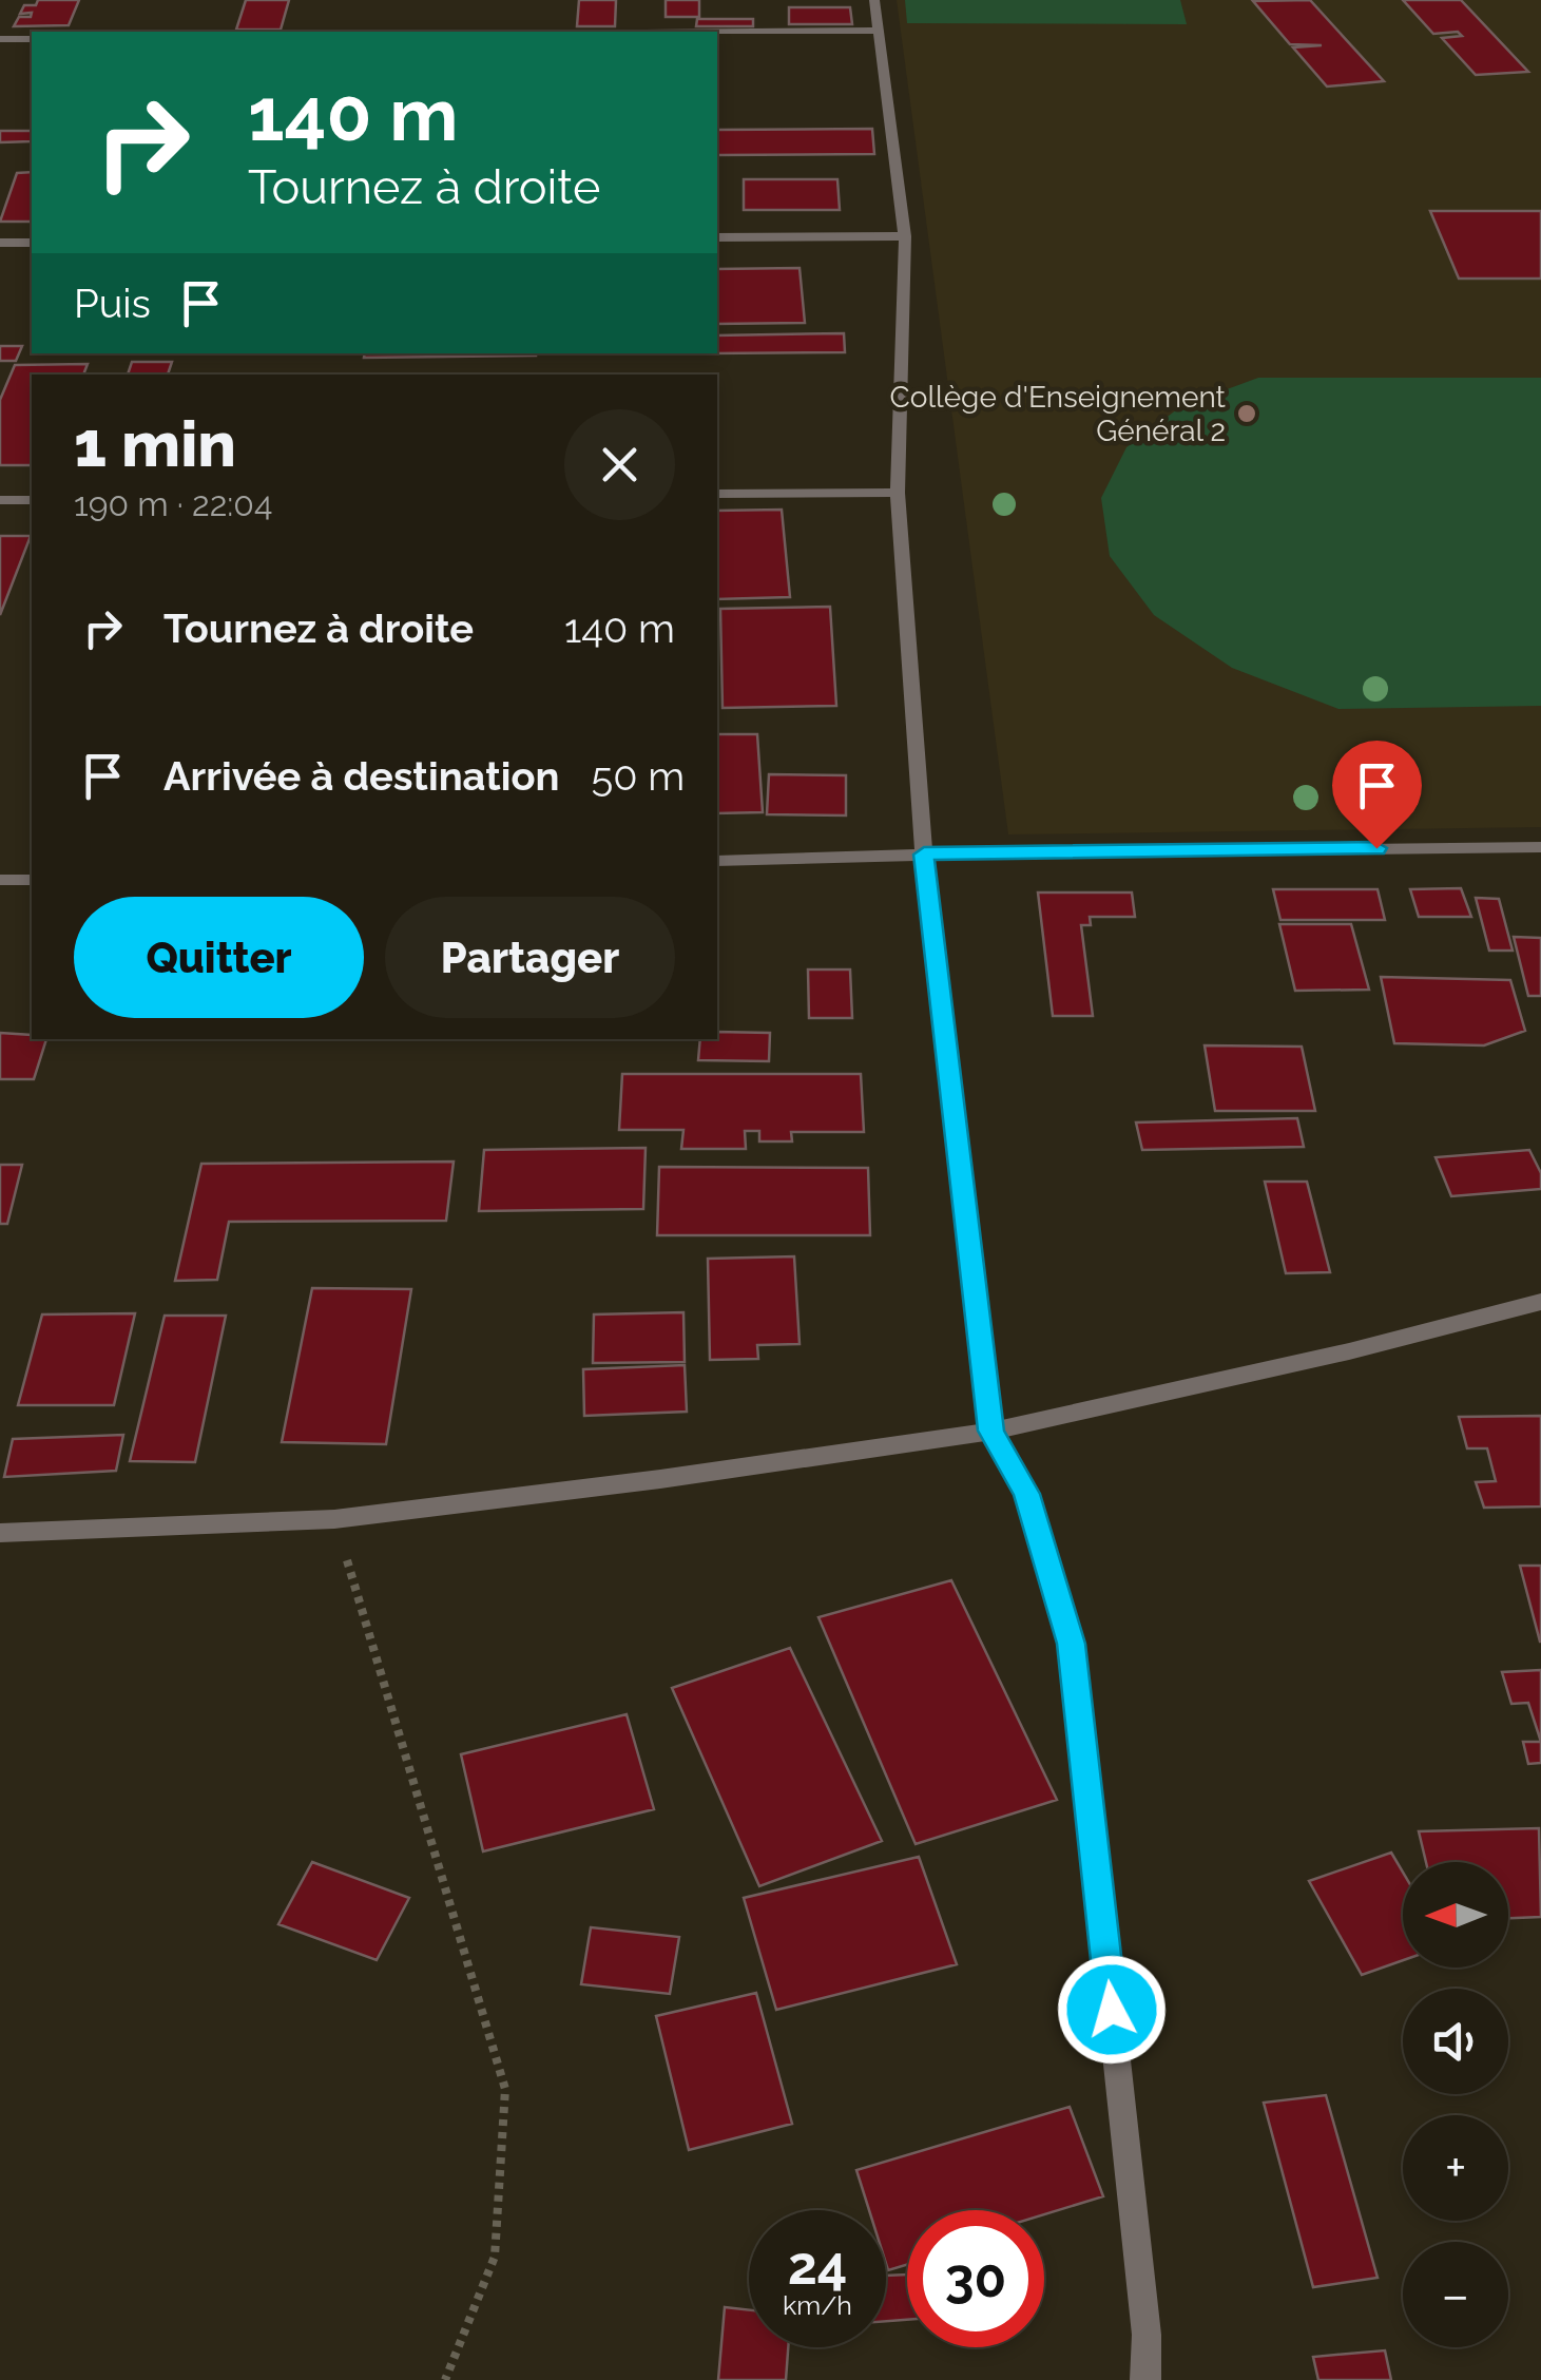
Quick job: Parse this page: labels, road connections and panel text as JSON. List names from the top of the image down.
{
  "places": ["Collège d'Enseignement Général 2"],
  "north": "left",
  "page": {
    "turn": ["140 m", "Tournez à droite"],
    "then": "Puis",
    "heading": ["1 min", "190 m · 22:04"],
    "list": [
      {
        "name": "Tournez à droite",
        "value": "140 m"
      },
      {
        "name": "Arrivée à destination",
        "value": "50 m"
      }
    ],
    "buttons": ["Quitter", "Partager"],
    "map_buttons": ["+", "−"],
    "speed": "24 km/h",
    "limit": "30"
  }
}
